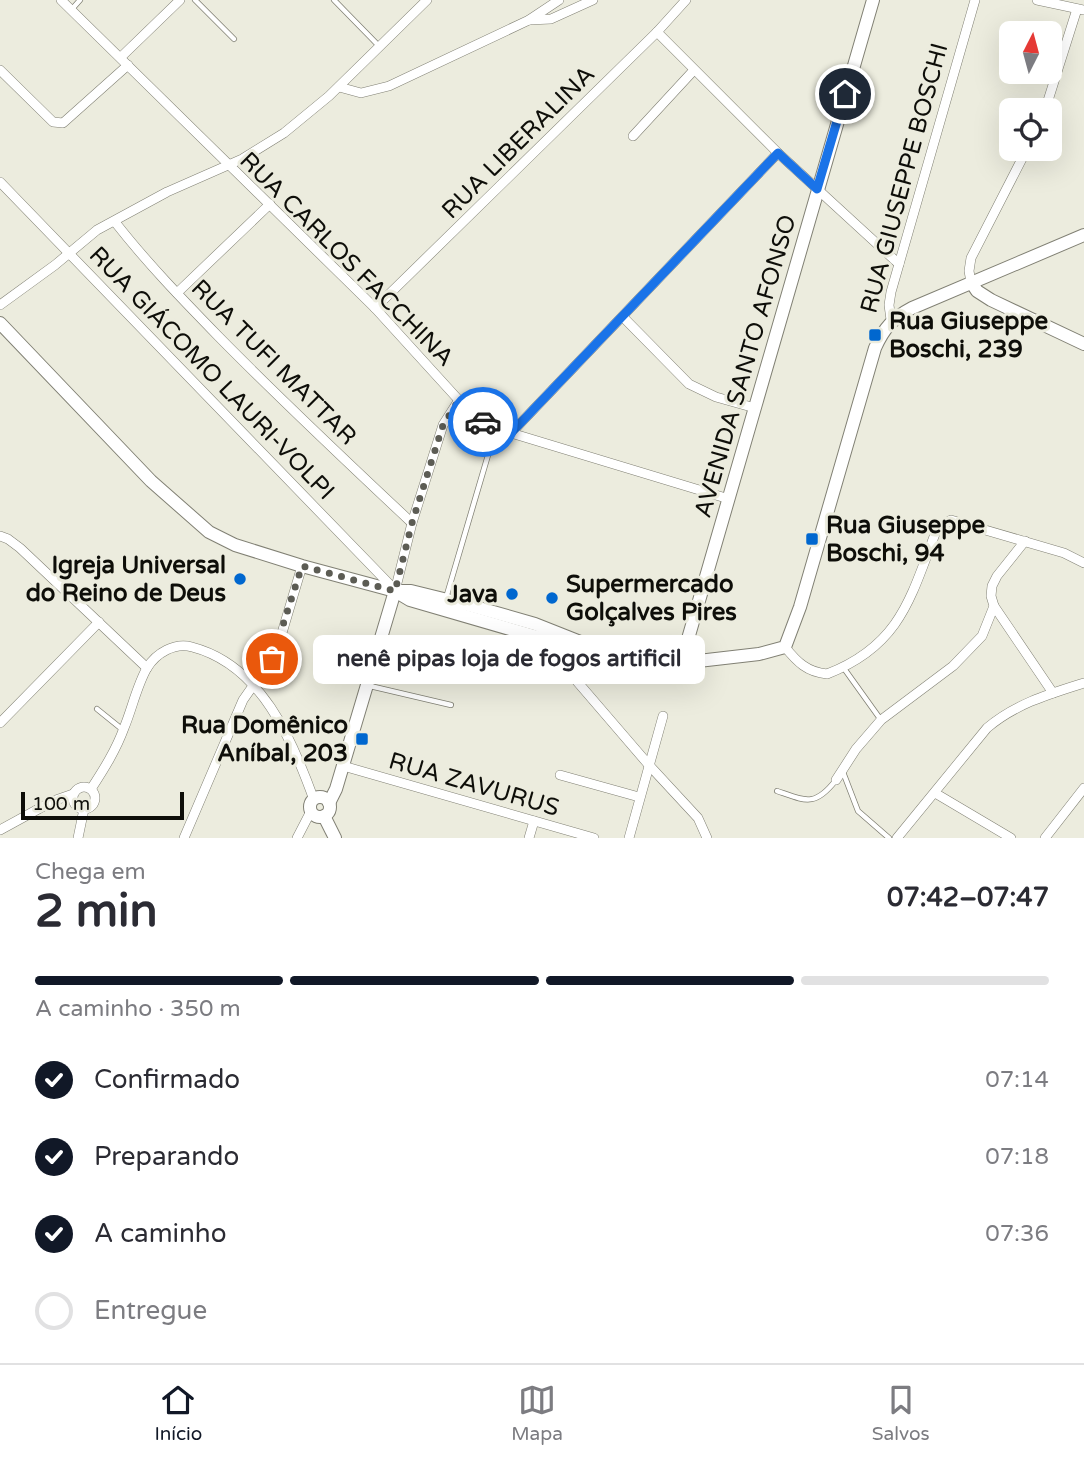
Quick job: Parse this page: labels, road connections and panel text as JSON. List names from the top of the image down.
{
  "streets": {
    "main road": ["RUA GIUSEPPE BOSCHI", "AVENIDA SANTO AFONSO"],
    "street": [
      "RUA LIBERALINA",
      "RUA CARLOS FACCHINA",
      "RUA TUFI MATTAR",
      "RUA GIÁCOMO LAURI-VOLPI",
      "RUA ZAVURUS"
    ]
  },
  "crossings": [
    ["RUA LIBERALINA", "RUA CARLOS FACCHINA"],
    ["RUA CARLOS FACCHINA", "AVENIDA SANTO AFONSO"]
  ],
  "places": {
    "transit": ["Rua Giuseppe Boschi, 239", "Rua Giuseppe Boschi, 94", "Rua Domênico Aníbal, 203"],
    "other": [
      "Igreja Universal do Reino de Deus",
      "Java",
      "Supermercado Golçalves Pires",
      "nenê pipas loja de fogos artificil"
    ]
  },
  "scale_bar": "100 m",
  "north": "top",
  "page": {
    "bubble": "nenê pipas loja de fogos artificil",
    "scale": "100 m",
    "heading": ["2 min", "Chega em", "07:42–07:47"],
    "bar": "A caminho · 350 m",
    "list": [
      ["Confirmado", "07:14"],
      ["Preparando", "07:18"],
      ["A caminho", "07:36"],
      "Entregue"
    ],
    "tabs": ["Início", "Mapa", "Salvos"]
  }
}
